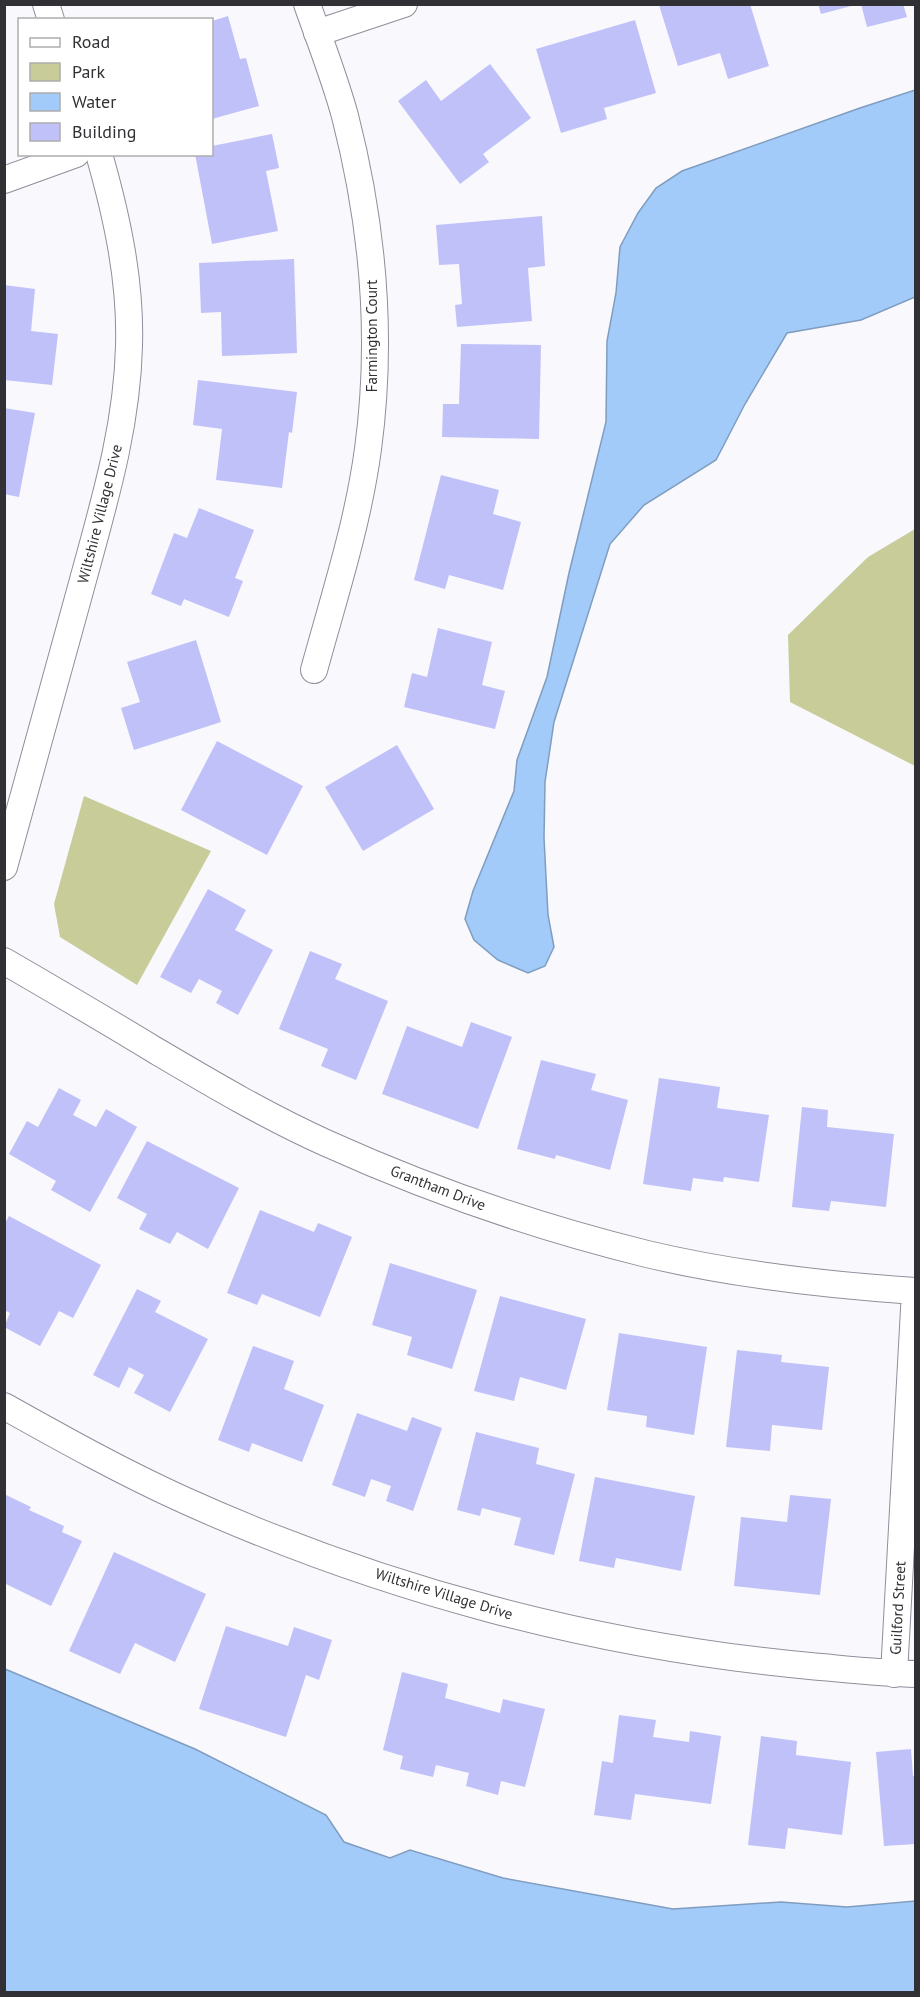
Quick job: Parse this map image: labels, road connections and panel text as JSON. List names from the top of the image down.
{
  "streets": {
    "street": [
      "Farmington Court",
      "Wiltshire Village Drive",
      "Grantham Drive",
      "Guilford Street"
    ]
  },
  "crossings": [
    ["Wiltshire Village Drive", "Guilford Street"],
    ["Grantham Drive", "Guilford Street"]
  ],
  "legend": [
    "Road",
    "Park",
    "Water",
    "Building"
  ]
}
